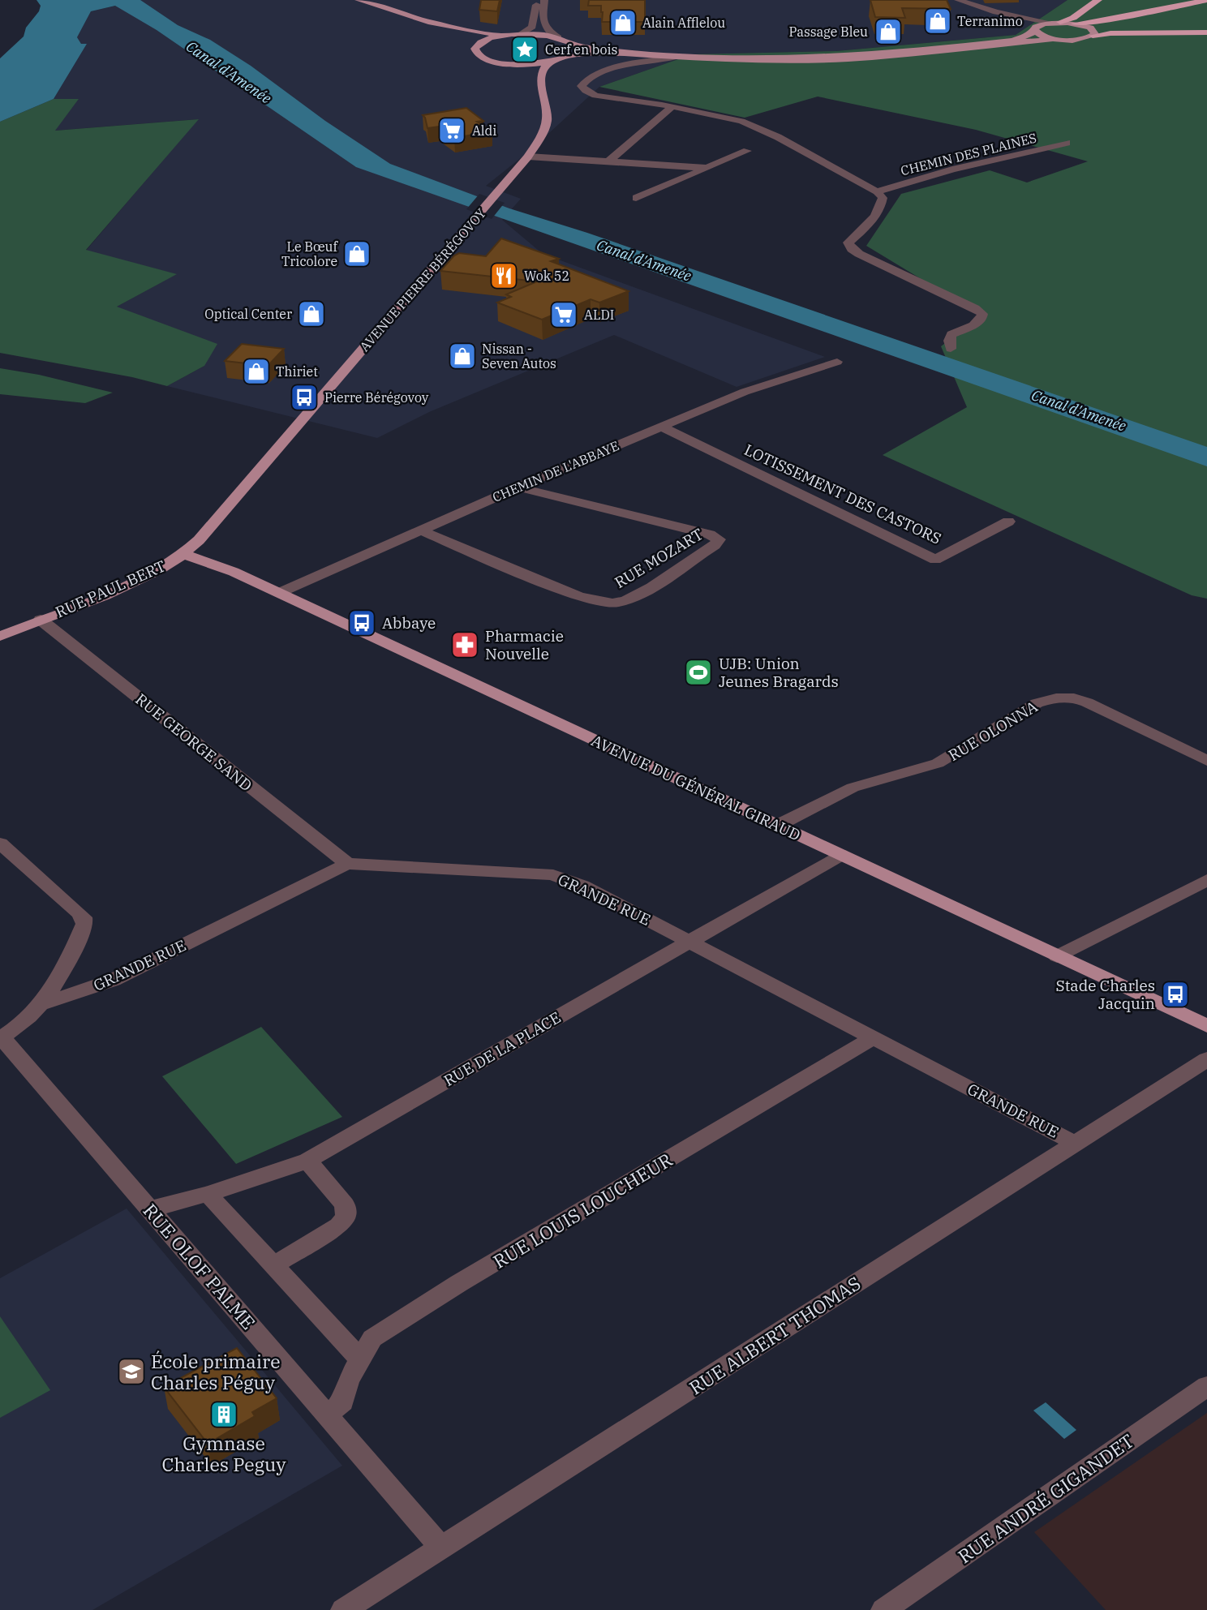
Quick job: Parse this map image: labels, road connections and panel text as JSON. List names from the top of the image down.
{
  "streets": {
    "main road": ["AVENUE PIERRE BÉRÉGOVOY", "RUE PAUL BERT", "AVENUE DU GÉNÉRAL GIRAUD"],
    "street": [
      "CHEMIN DES PLAINES",
      "CHEMIN DE L'ABBAYE",
      "LOTISSEMENT DES CASTORS",
      "RUE MOZART",
      "RUE OLONNA",
      "RUE GEORGE SAND",
      "GRANDE RUE",
      "RUE DE LA PLACE",
      "RUE LOUIS LOUCHEUR",
      "RUE OLOF PALME",
      "RUE ALBERT THOMAS",
      "RUE ANDRÉ GIGANDET"
    ]
  },
  "crossings": [
    ["AVENUE PIERRE BÉRÉGOVOY", "RUE PAUL BERT"],
    ["CHEMIN DE L'ABBAYE", "LOTISSEMENT DES CASTORS"],
    ["CHEMIN DE L'ABBAYE", "RUE MOZART"],
    ["CHEMIN DE L'ABBAYE", "AVENUE DU GÉNÉRAL GIRAUD"],
    ["RUE PAUL BERT", "RUE GEORGE SAND"],
    ["RUE PAUL BERT", "AVENUE DU GÉNÉRAL GIRAUD"],
    ["RUE OLONNA", "AVENUE DU GÉNÉRAL GIRAUD"],
    ["RUE GEORGE SAND", "GRANDE RUE"],
    ["AVENUE DU GÉNÉRAL GIRAUD", "RUE DE LA PLACE"],
    ["GRANDE RUE", "RUE DE LA PLACE"],
    ["GRANDE RUE", "RUE LOUIS LOUCHEUR"],
    ["GRANDE RUE", "RUE ALBERT THOMAS"],
    ["RUE DE LA PLACE", "RUE OLOF PALME"],
    ["RUE LOUIS LOUCHEUR", "RUE OLOF PALME"],
    ["RUE OLOF PALME", "RUE ALBERT THOMAS"]
  ],
  "water": ["Canal d'Amenée"],
  "places": {
    "shop": [
      "Terranimo",
      "Alain Afflelou",
      "Passage Bleu",
      "Le Bœuf Tricolore",
      "Optical Center",
      "Nissan - Seven Autos",
      "Thiriet"
    ],
    "place": ["Cerf en bois"],
    "supermarket": ["Aldi", "ALDI"],
    "restaurant": ["Wok 52"],
    "bus stop": ["Pierre Bérégovoy", "Abbaye", "Stade Charles Jacquin"],
    "pharmacy": ["Pharmacie Nouvelle"],
    "sports": ["UJB: Union Jeunes Bragards"],
    "school or university": ["École primaire Charles Péguy"],
    "building": ["Gymnase Charles Peguy"]
  }
}
